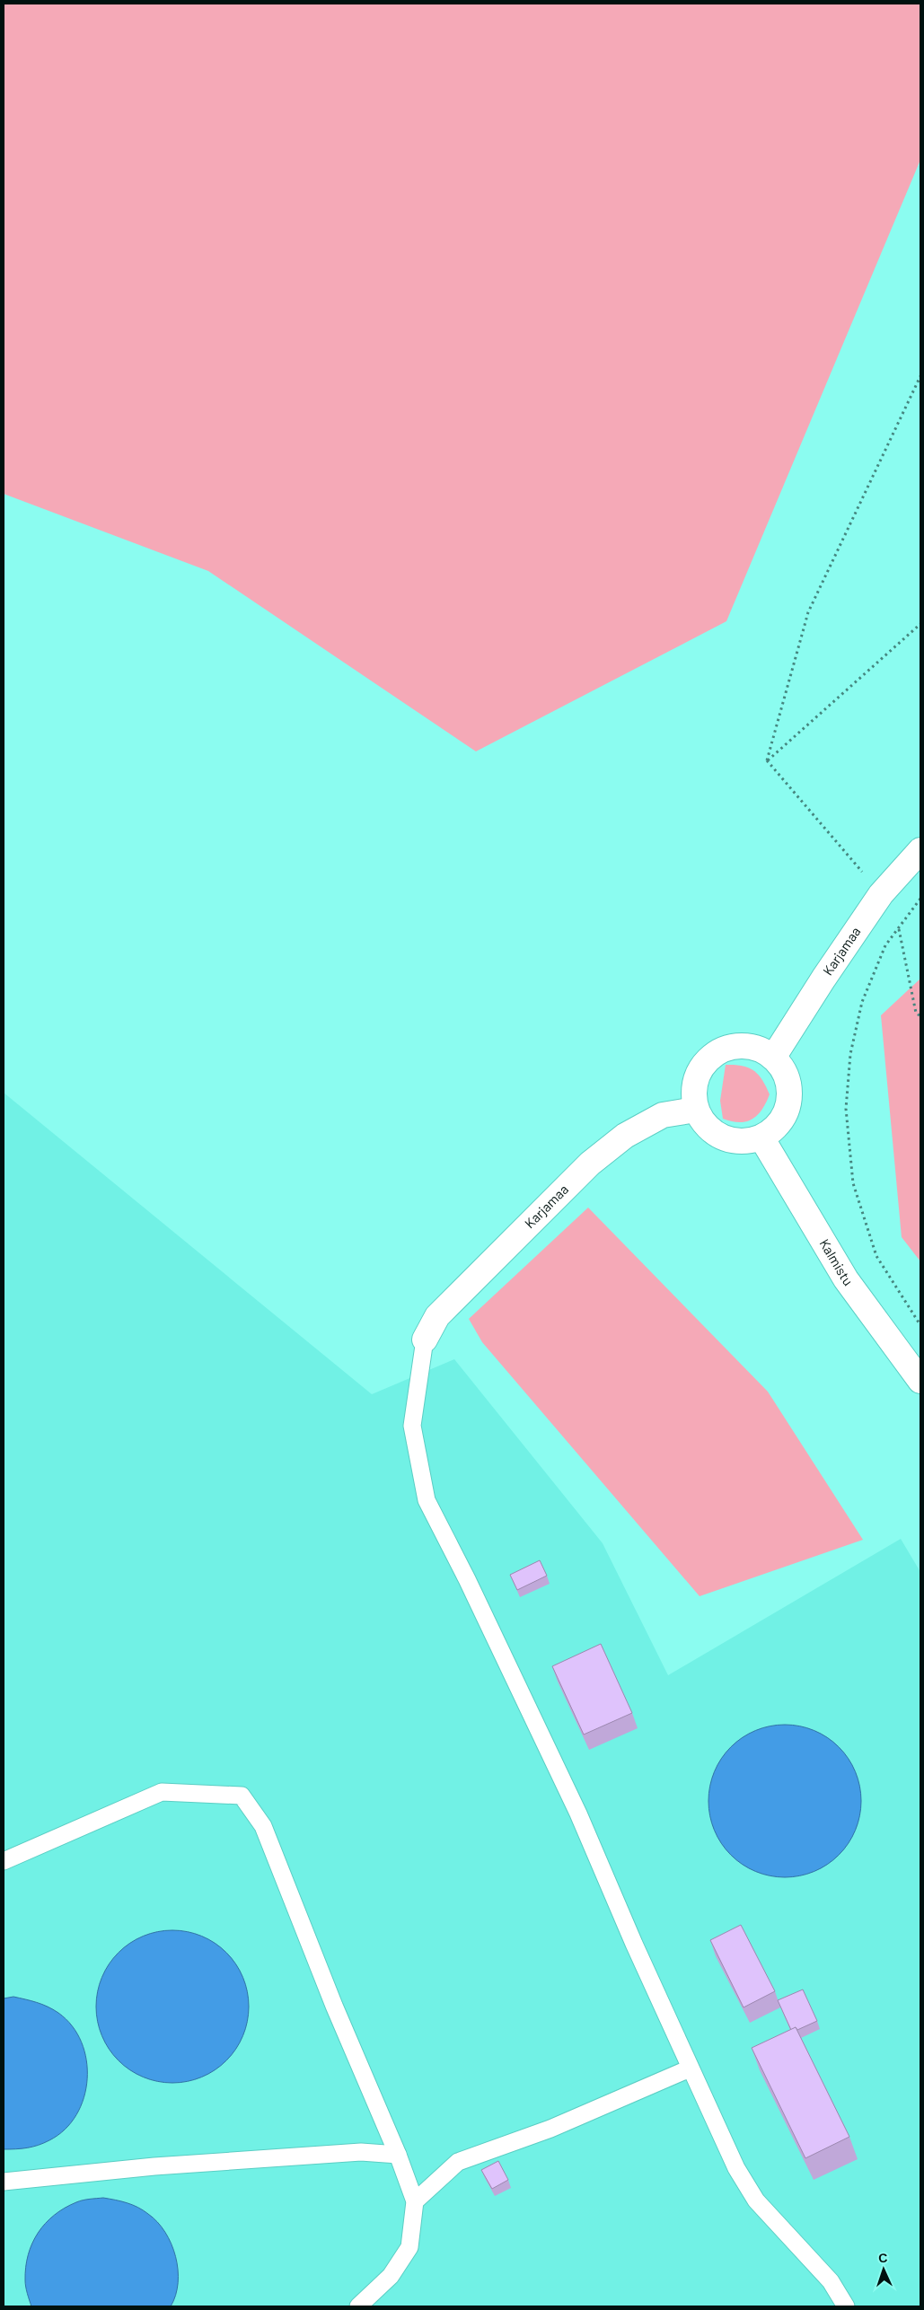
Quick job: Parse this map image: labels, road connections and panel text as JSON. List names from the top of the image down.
{
  "streets": {
    "main road": ["Karjamaa", "Kalmistu"]
  },
  "crossings": [
    ["Karjamaa", "Kalmistu"]
  ],
  "north": "top"
}
